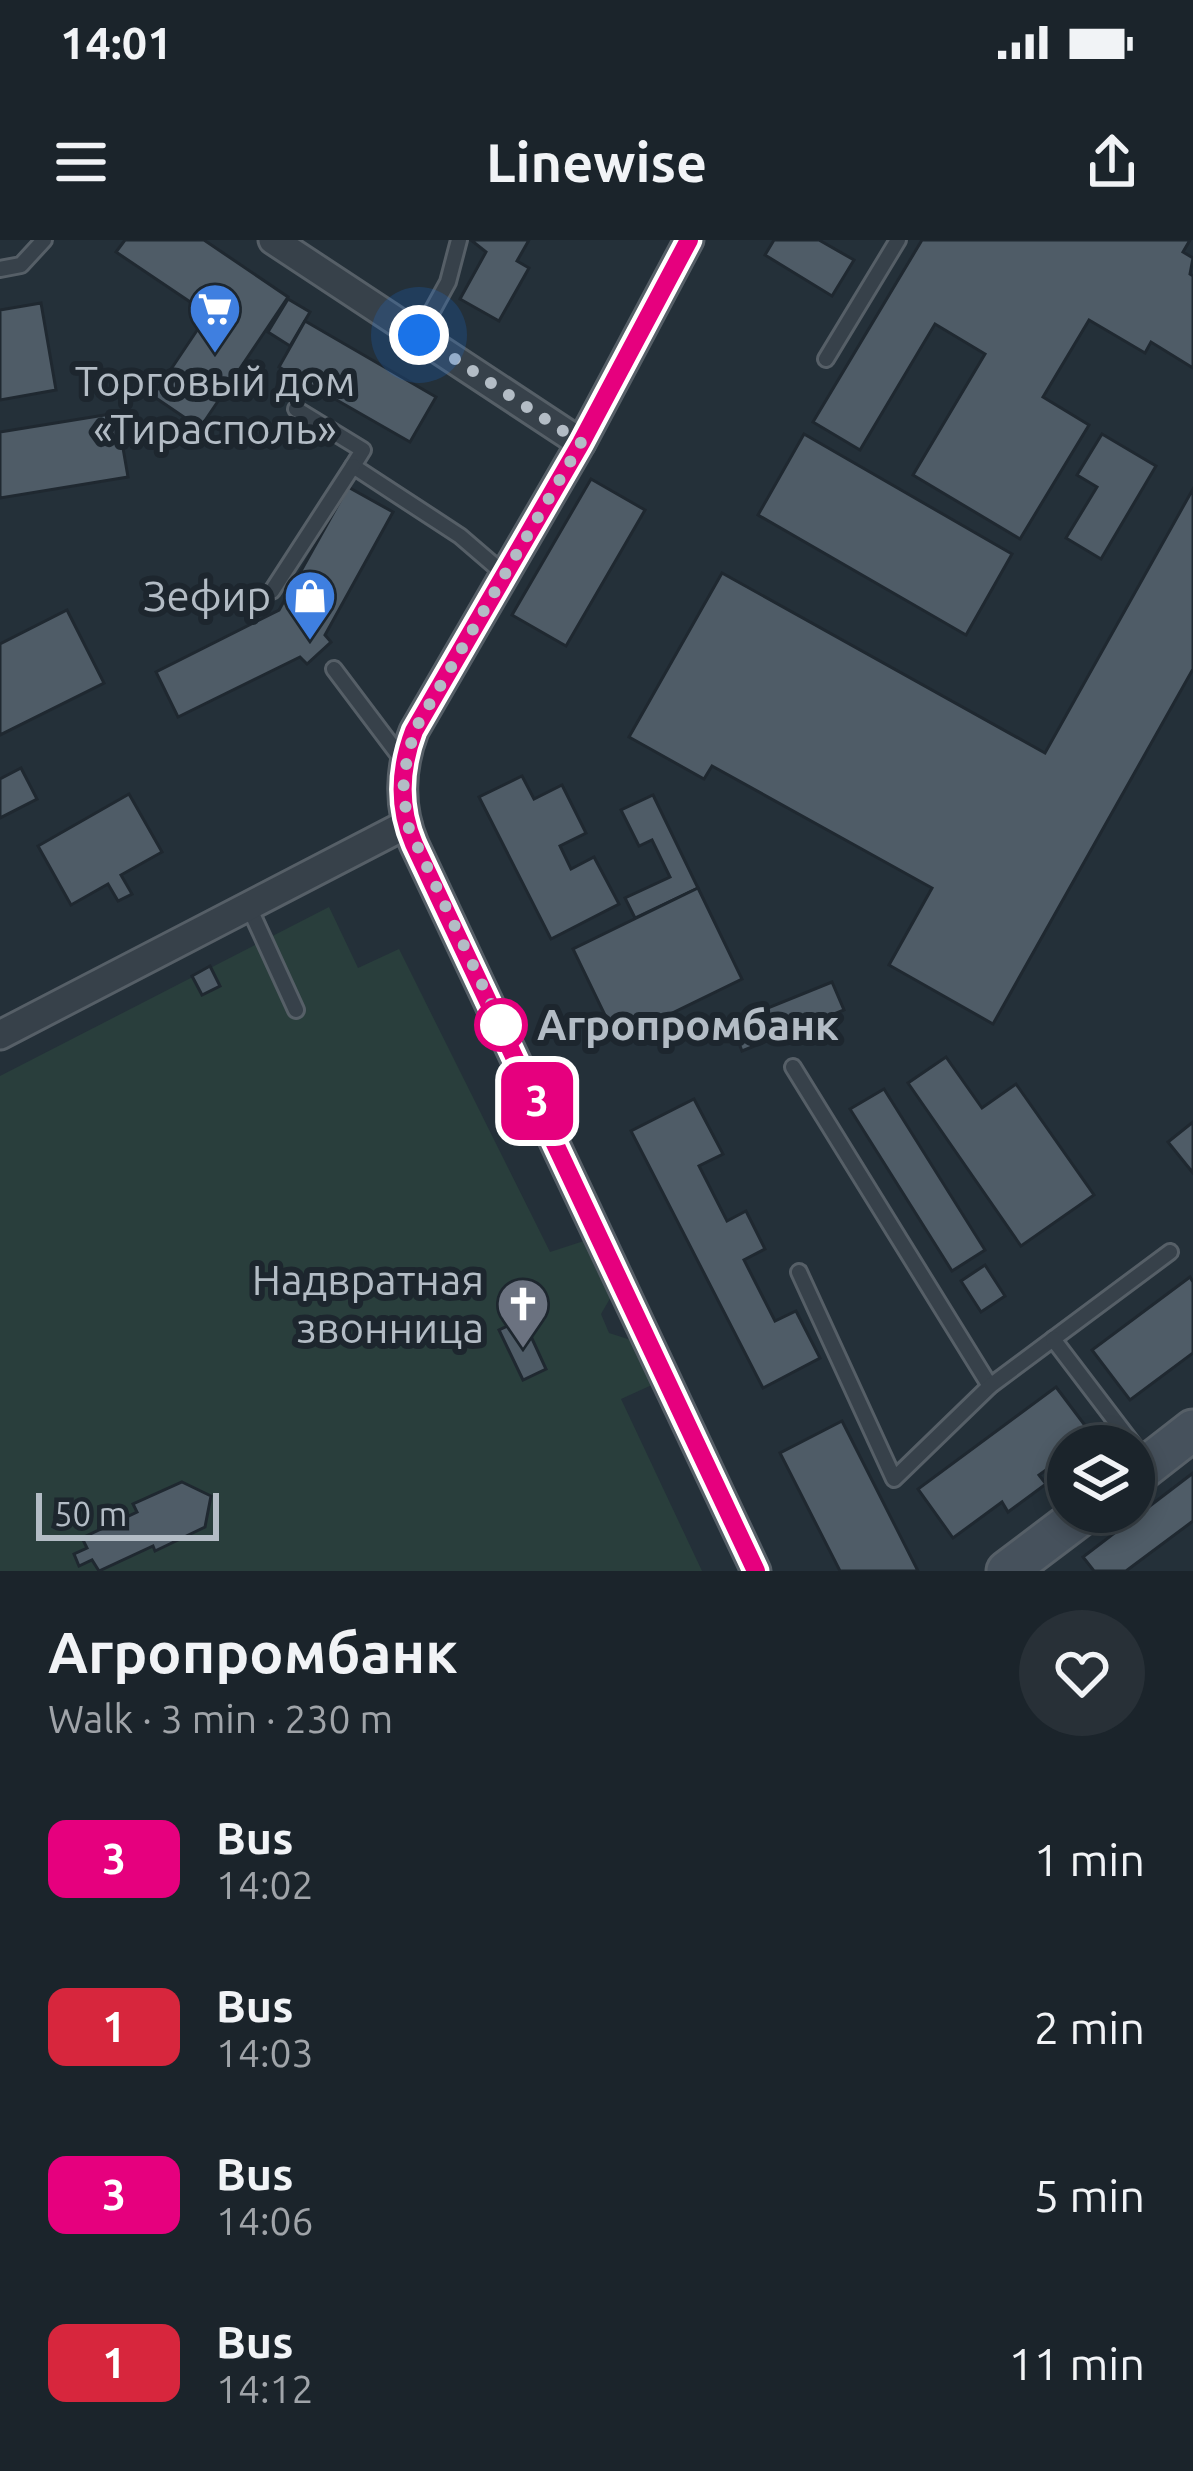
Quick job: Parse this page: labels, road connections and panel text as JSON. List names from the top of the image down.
{
  "places": {
    "supermarket": ["Торговый дом «Тирасполь»"],
    "shop": ["Зефир"],
    "other": ["Агропромбанк"],
    "church": ["Надвратная звонница"]
  },
  "lines": ["bus line 3"],
  "scale_bar": "50 m",
  "page": {
    "status": "14:01",
    "header": "Linewise",
    "on_map": "3",
    "scale": "50 m",
    "heading": ["Агропромбанк", "Walk · 3 min · 230 m"],
    "list": [
      {
        "mark": "3",
        "name": "Bus",
        "note": "14:02",
        "value": "1 min"
      },
      {
        "mark": "1",
        "name": "Bus",
        "note": "14:03",
        "value": "2 min"
      },
      {
        "mark": "3",
        "name": "Bus",
        "note": "14:06",
        "value": "5 min"
      },
      {
        "mark": "1",
        "name": "Bus",
        "note": "14:12",
        "value": "11 min"
      }
    ]
  }
}
